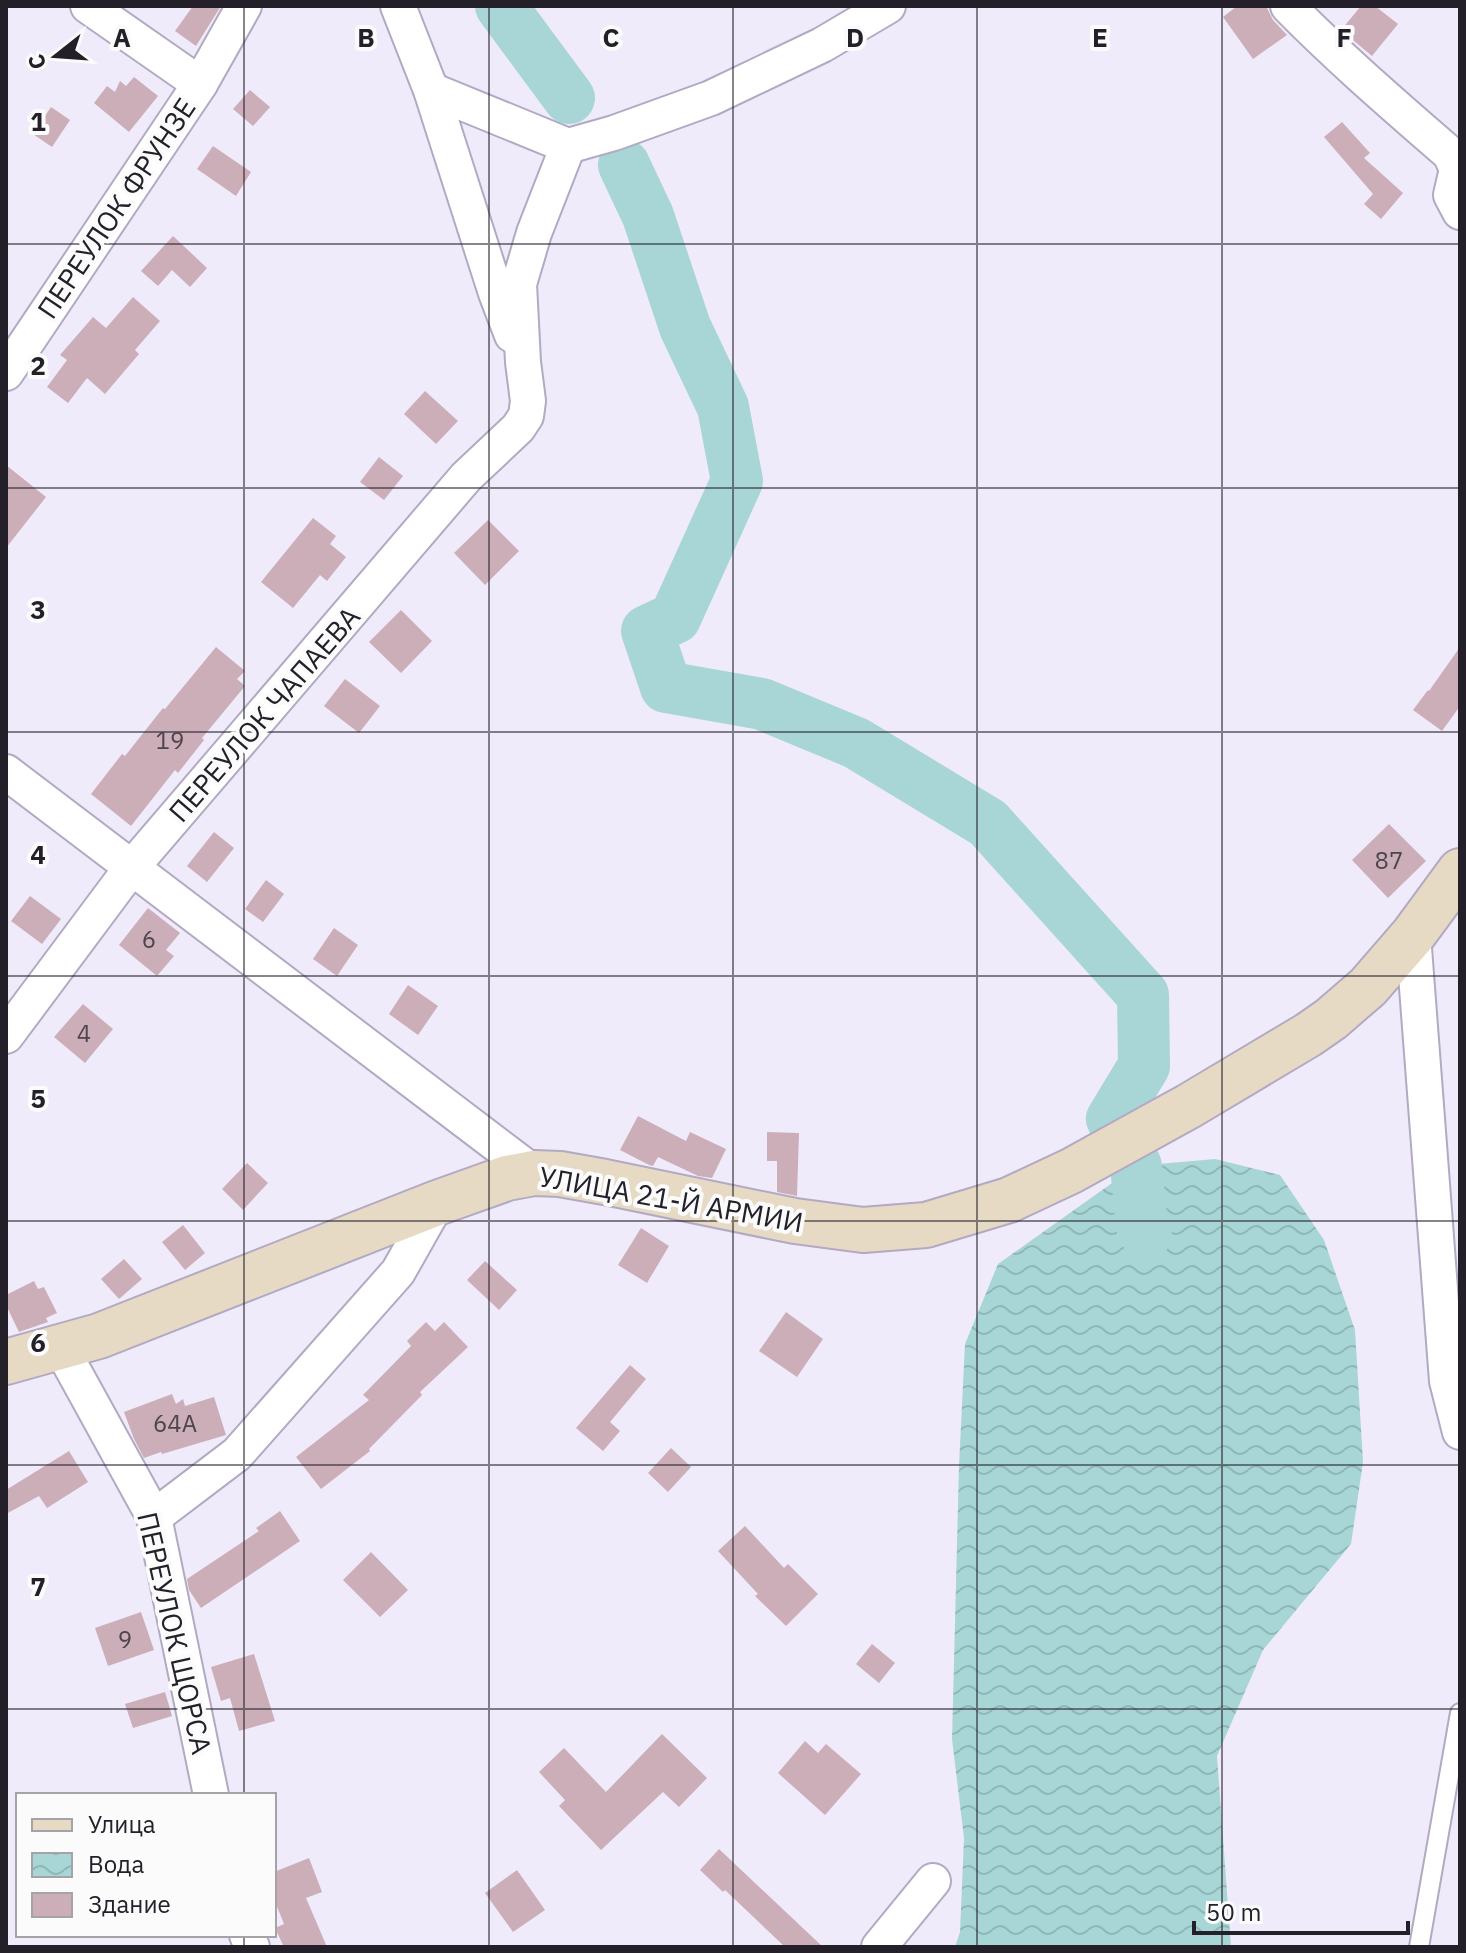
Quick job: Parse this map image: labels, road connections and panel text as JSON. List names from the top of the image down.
{
  "streets": {
    "main road": ["УЛИЦА 21-Й АРМИИ"],
    "street": ["ПЕРЕУЛОК ФРУНЗЕ", "ПЕРЕУЛОК ЧАПАЕВА", "ПЕРЕУЛОК ЩОРСА"]
  },
  "crossings": [
    ["УЛИЦА 21-Й АРМИИ", "ПЕРЕУЛОК ЩОРСА"]
  ],
  "house_numbers": [
    "19",
    "87",
    "6",
    "4",
    "64А",
    "9"
  ],
  "legend": ["Улица", "Вода", "Здание"],
  "scale_bar": "50 m",
  "north": "left",
  "grid": {
    "columns": [
      "A",
      "B",
      "C",
      "D",
      "E",
      "F"
    ],
    "rows": [
      "1",
      "2",
      "3",
      "4",
      "5",
      "6",
      "7"
    ]
  }
}
